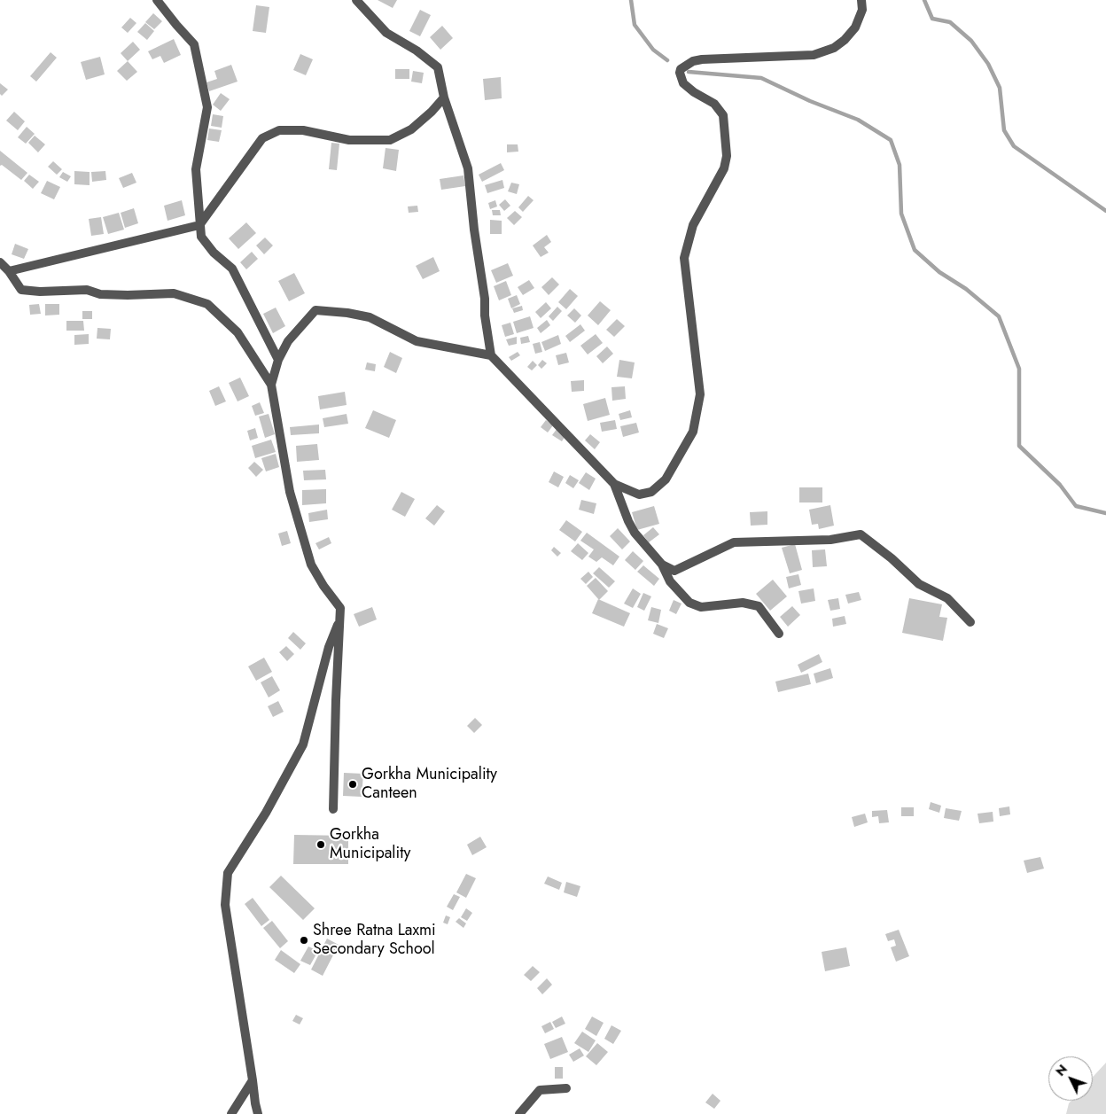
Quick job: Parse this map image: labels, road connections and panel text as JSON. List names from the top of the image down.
{
  "places": ["Gorkha Municipality Canteen", "Gorkha Municipality", "Shree Ratna Laxmi Secondary School"],
  "north": "top left"
}
